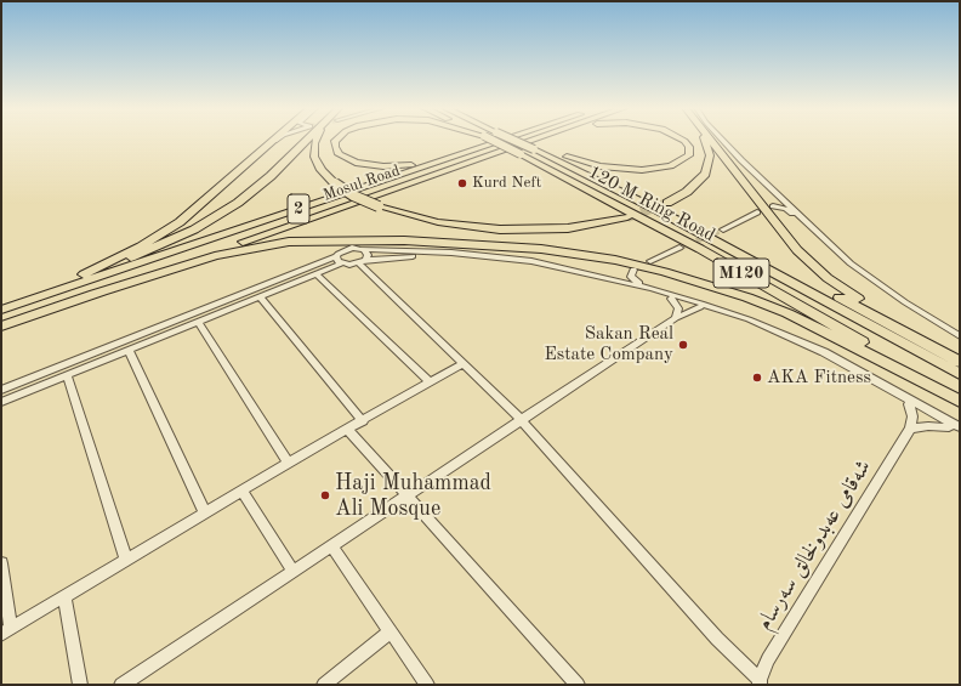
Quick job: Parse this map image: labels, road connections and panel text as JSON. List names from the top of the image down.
{
  "streets": {
    "highway": [
      "Mosul Road",
      "120 M Ring Road",
      "2",
      "M120"
    ],
    "street": ["شەقامی عەبدولخالق سەرسام"]
  },
  "crossings": [
    ["Mosul Road", "120 M Ring Road"]
  ],
  "places": [
    "Kurd Neft",
    "Sakan Real Estate Company",
    "AKA Fitness",
    "Haji Muhammad Ali Mosque"
  ]
}
